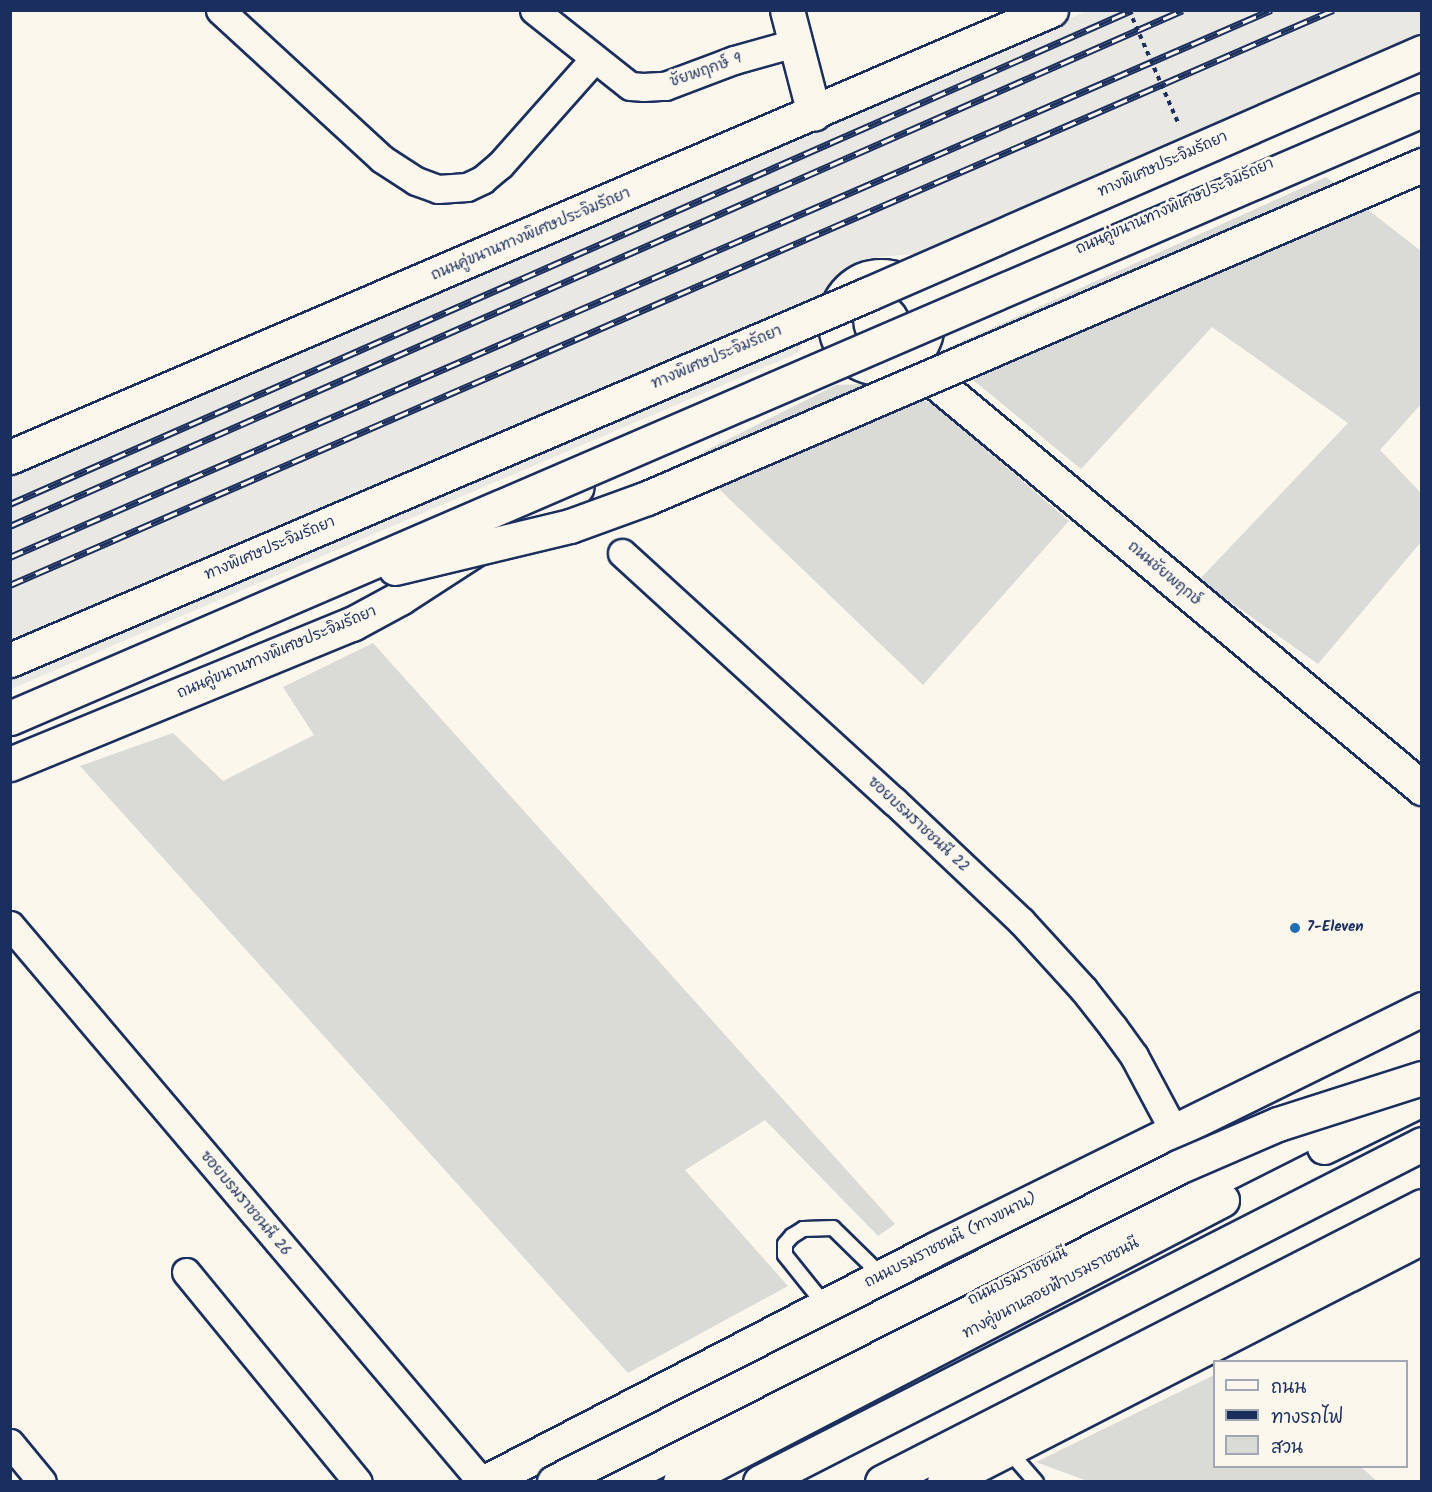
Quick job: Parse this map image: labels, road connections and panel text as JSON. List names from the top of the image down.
{
  "streets": {
    "main road": [
      "ทางพิเศษประจิมรัถยา",
      "ถนนคู่ขนานทางพิเศษประจิมรัถยา",
      "ถนนชัยพฤกษ์",
      "ถนนบรมราชชนนี (ทางขนาน)",
      "ถนนบรมราชชนนี",
      "ทางคู่ขนานลอยฟ้าบรมราชชนนี"
    ],
    "street": ["ชัยพฤกษ์ 9", "ซอยบรมราชชนนี 22", "ซอยบรมราชชนนี 26"]
  },
  "crossings": [
    ["ถนนคู่ขนานทางพิเศษประจิมรัถยา", "ถนนชัยพฤกษ์"],
    ["ซอยบรมราชชนนี 22", "ถนนบรมราชชนนี (ทางขนาน)"],
    ["ซอยบรมราชชนนี 26", "ถนนบรมราชชนนี (ทางขนาน)"]
  ],
  "places": ["7-Eleven"],
  "legend": ["ถนน", "ทางรถไฟ", "สวน"]
}
